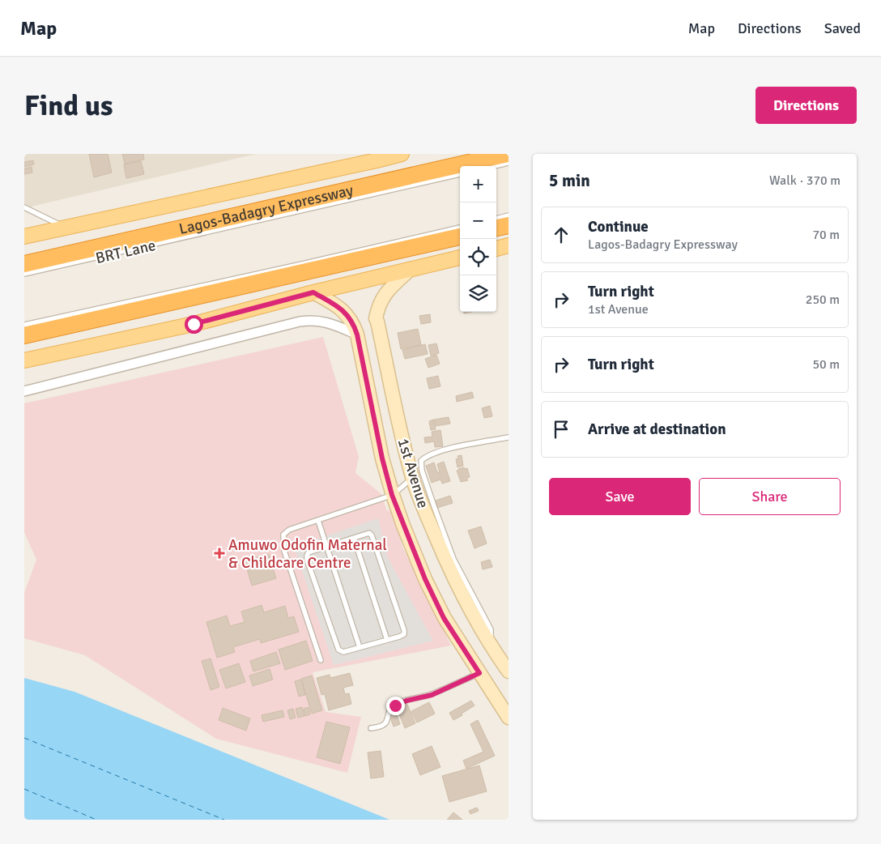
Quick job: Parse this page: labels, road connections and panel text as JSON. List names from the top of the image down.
{
  "streets": {
    "highway": ["Lagos-Badagry Expressway"],
    "main road": ["1st Avenue"],
    "lane": ["BRT Lane"]
  },
  "places": {
    "health": ["Amuwo Odofin Maternal & Childcare Centre"]
  },
  "page": {
    "header": "Map",
    "nav": ["Map", "Directions", "Saved"],
    "buttons": [
      "Directions",
      ["Save", "Share"]
    ],
    "title": "Find us",
    "heading": ["5 min", "Walk · 370 m"],
    "map_buttons": ["+", "−"],
    "list": [
      ["Continue", "Lagos-Badagry Expressway", "70 m"],
      ["Turn right", "1st Avenue", "250 m"],
      ["Turn right", "50 m"],
      "Arrive at destination"
    ]
  }
}
